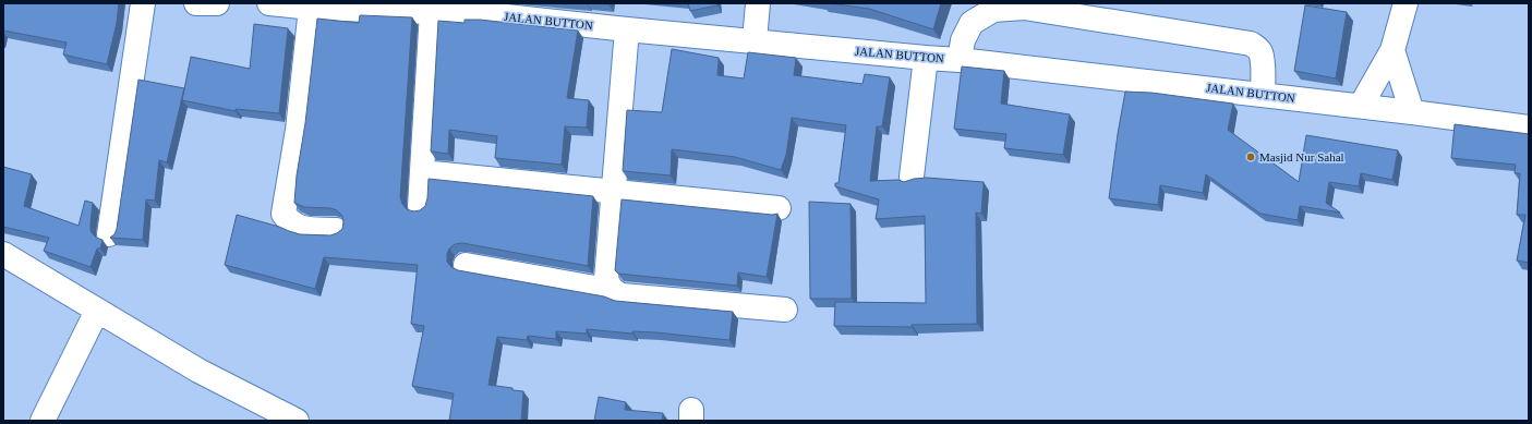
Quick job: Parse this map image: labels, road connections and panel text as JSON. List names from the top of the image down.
{
  "streets": {
    "street": ["JALAN BUTTON"]
  },
  "places": ["Masjid Nur Sahal"]
}
